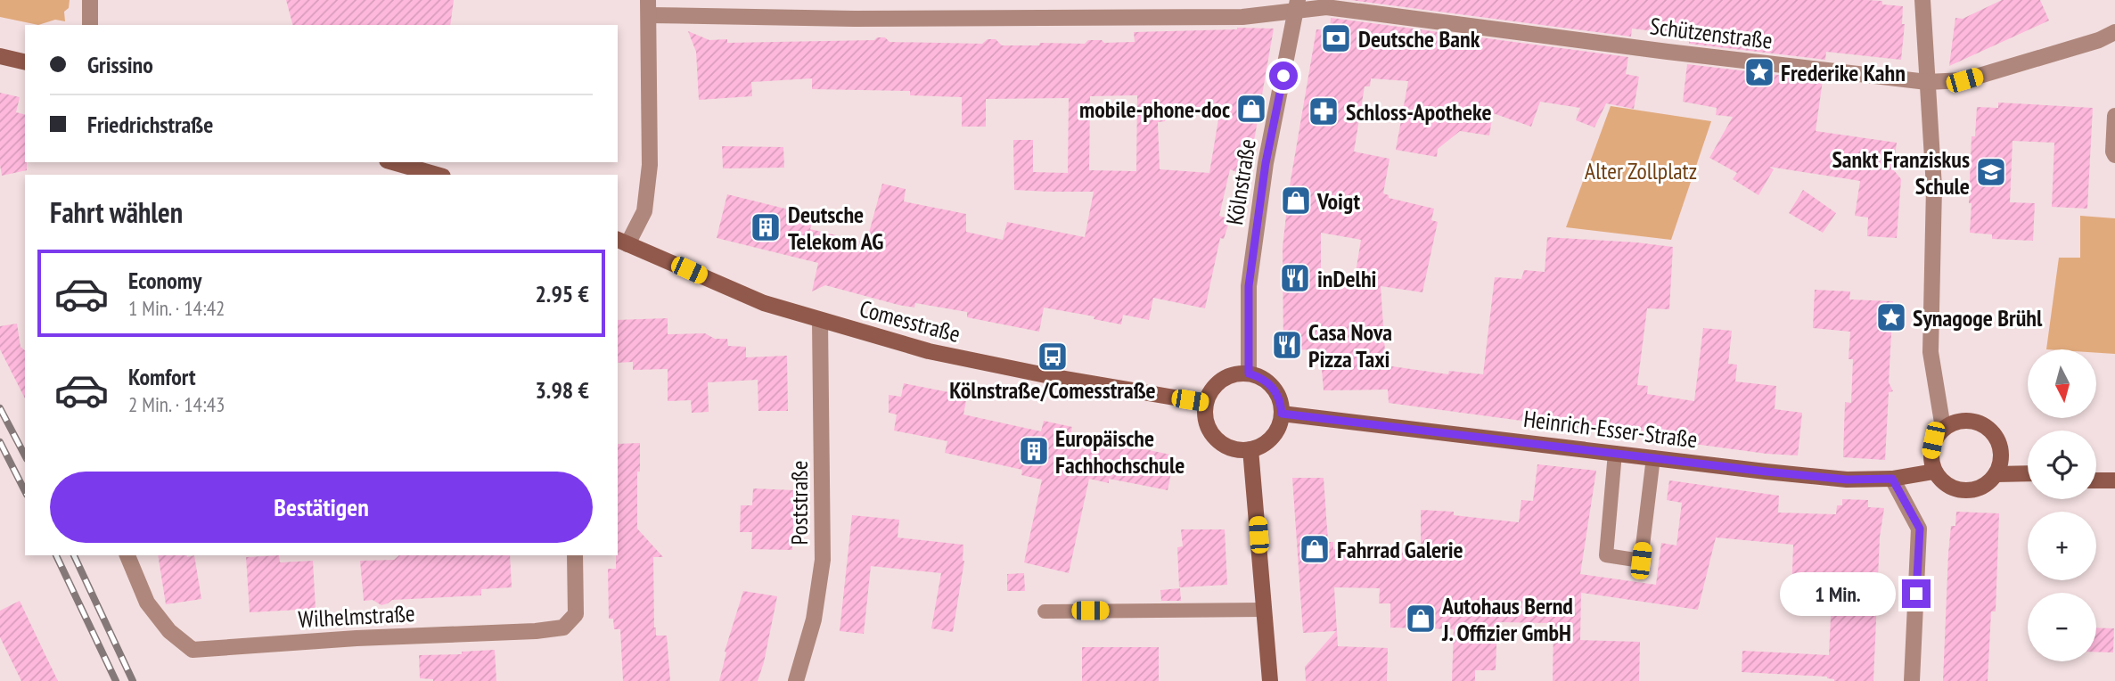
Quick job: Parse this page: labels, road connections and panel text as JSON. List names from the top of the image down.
{
  "streets": {
    "main road": ["Comesstraße", "Heinrich-Esser-Straße"],
    "street": [
      "Schützenstraße",
      "Kölnstraße",
      "Poststraße",
      "Wilhelmstraße"
    ]
  },
  "crossings": [
    ["Schützenstraße", "Kölnstraße"],
    ["Kölnstraße", "Comesstraße"],
    ["Kölnstraße", "Heinrich-Esser-Straße"],
    ["Comesstraße", "Heinrich-Esser-Straße"],
    ["Comesstraße", "Poststraße"]
  ],
  "parks": ["Alter Zollplatz"],
  "places": {
    "bank": ["Deutsche Bank"],
    "place": ["Frederike Kahn", "Synagoge Brühl"],
    "shop": [
      "mobile-phone-doc",
      "Voigt",
      "Fahrrad Galerie",
      "Autohaus Bernd J. Offizier GmbH"
    ],
    "pharmacy": ["Schloss-Apotheke"],
    "school or university": ["Sankt Franziskus Schule"],
    "building": ["Deutsche Telekom AG", "Europäische Fachhochschule"],
    "restaurant": ["inDelhi", "Casa Nova Pizza Taxi"],
    "bus stop": ["Kölnstraße/Comesstraße"]
  },
  "north": "bottom",
  "page": {
    "banner": ["Grissino", "Friedrichstraße"],
    "heading": "Fahrt wählen",
    "list": [
      {
        "name": "Economy",
        "note": "1 Min. · 14:42",
        "value": "2.95 €"
      },
      {
        "name": "Komfort",
        "note": "2 Min. · 14:43",
        "value": "3.98 €"
      }
    ],
    "map_buttons": ["+", "−"],
    "buttons": "Bestätigen",
    "bubble": "1 Min."
  }
}
